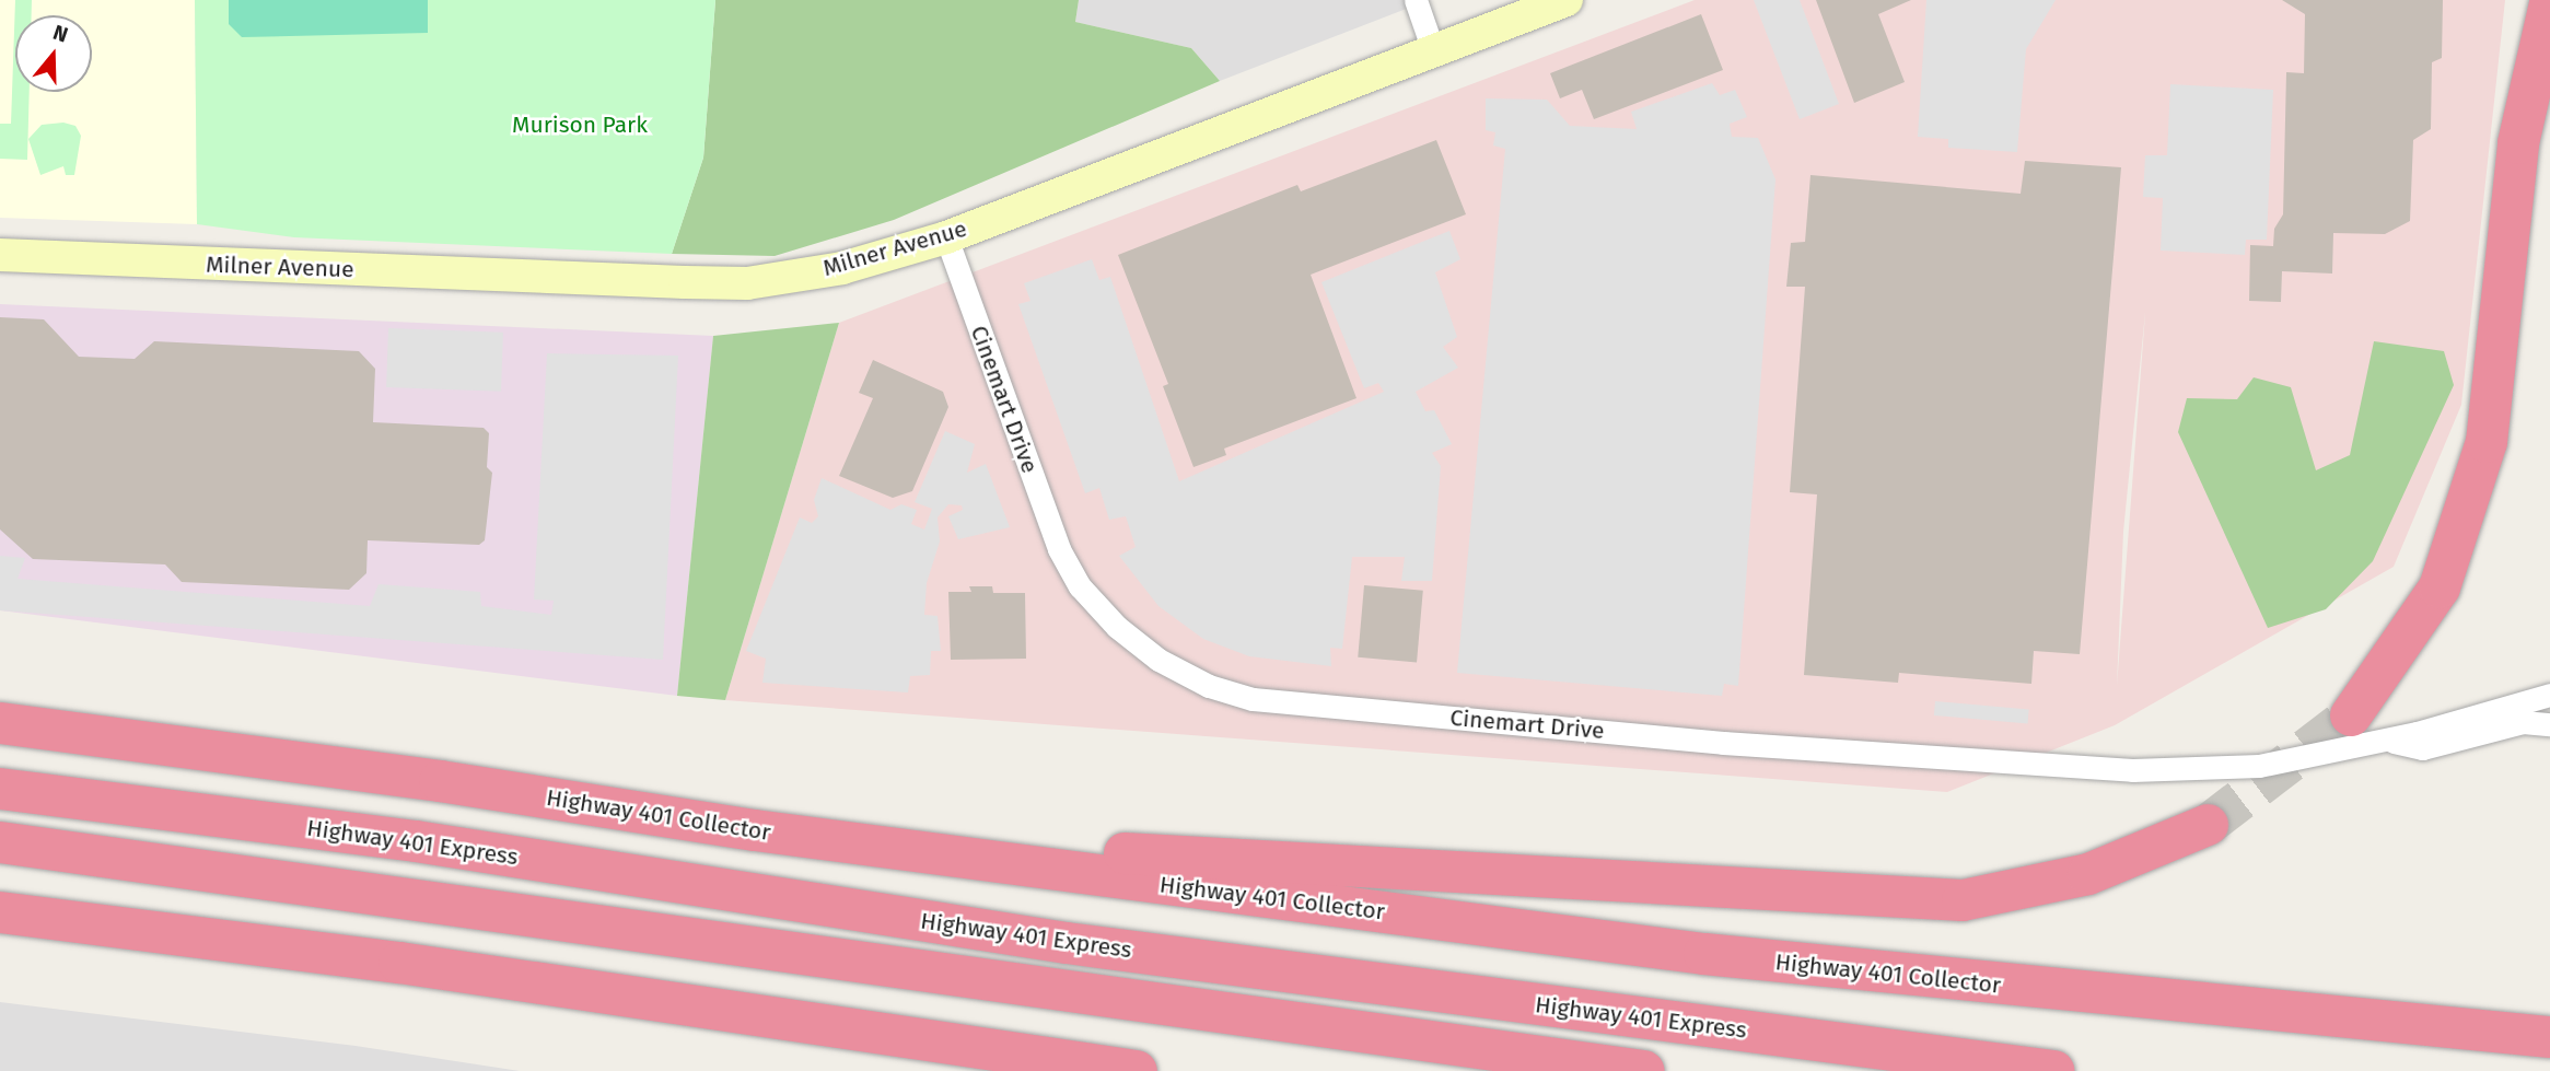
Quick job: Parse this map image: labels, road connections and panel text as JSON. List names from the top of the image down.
{
  "streets": {
    "highway": ["Highway 401 Collector", "Highway 401 Express"],
    "main road": ["Milner Avenue"],
    "street": ["Cinemart Drive"]
  },
  "crossings": [
    ["Milner Avenue", "Cinemart Drive"]
  ],
  "parks": ["Murison Park"],
  "north": "top"
}
